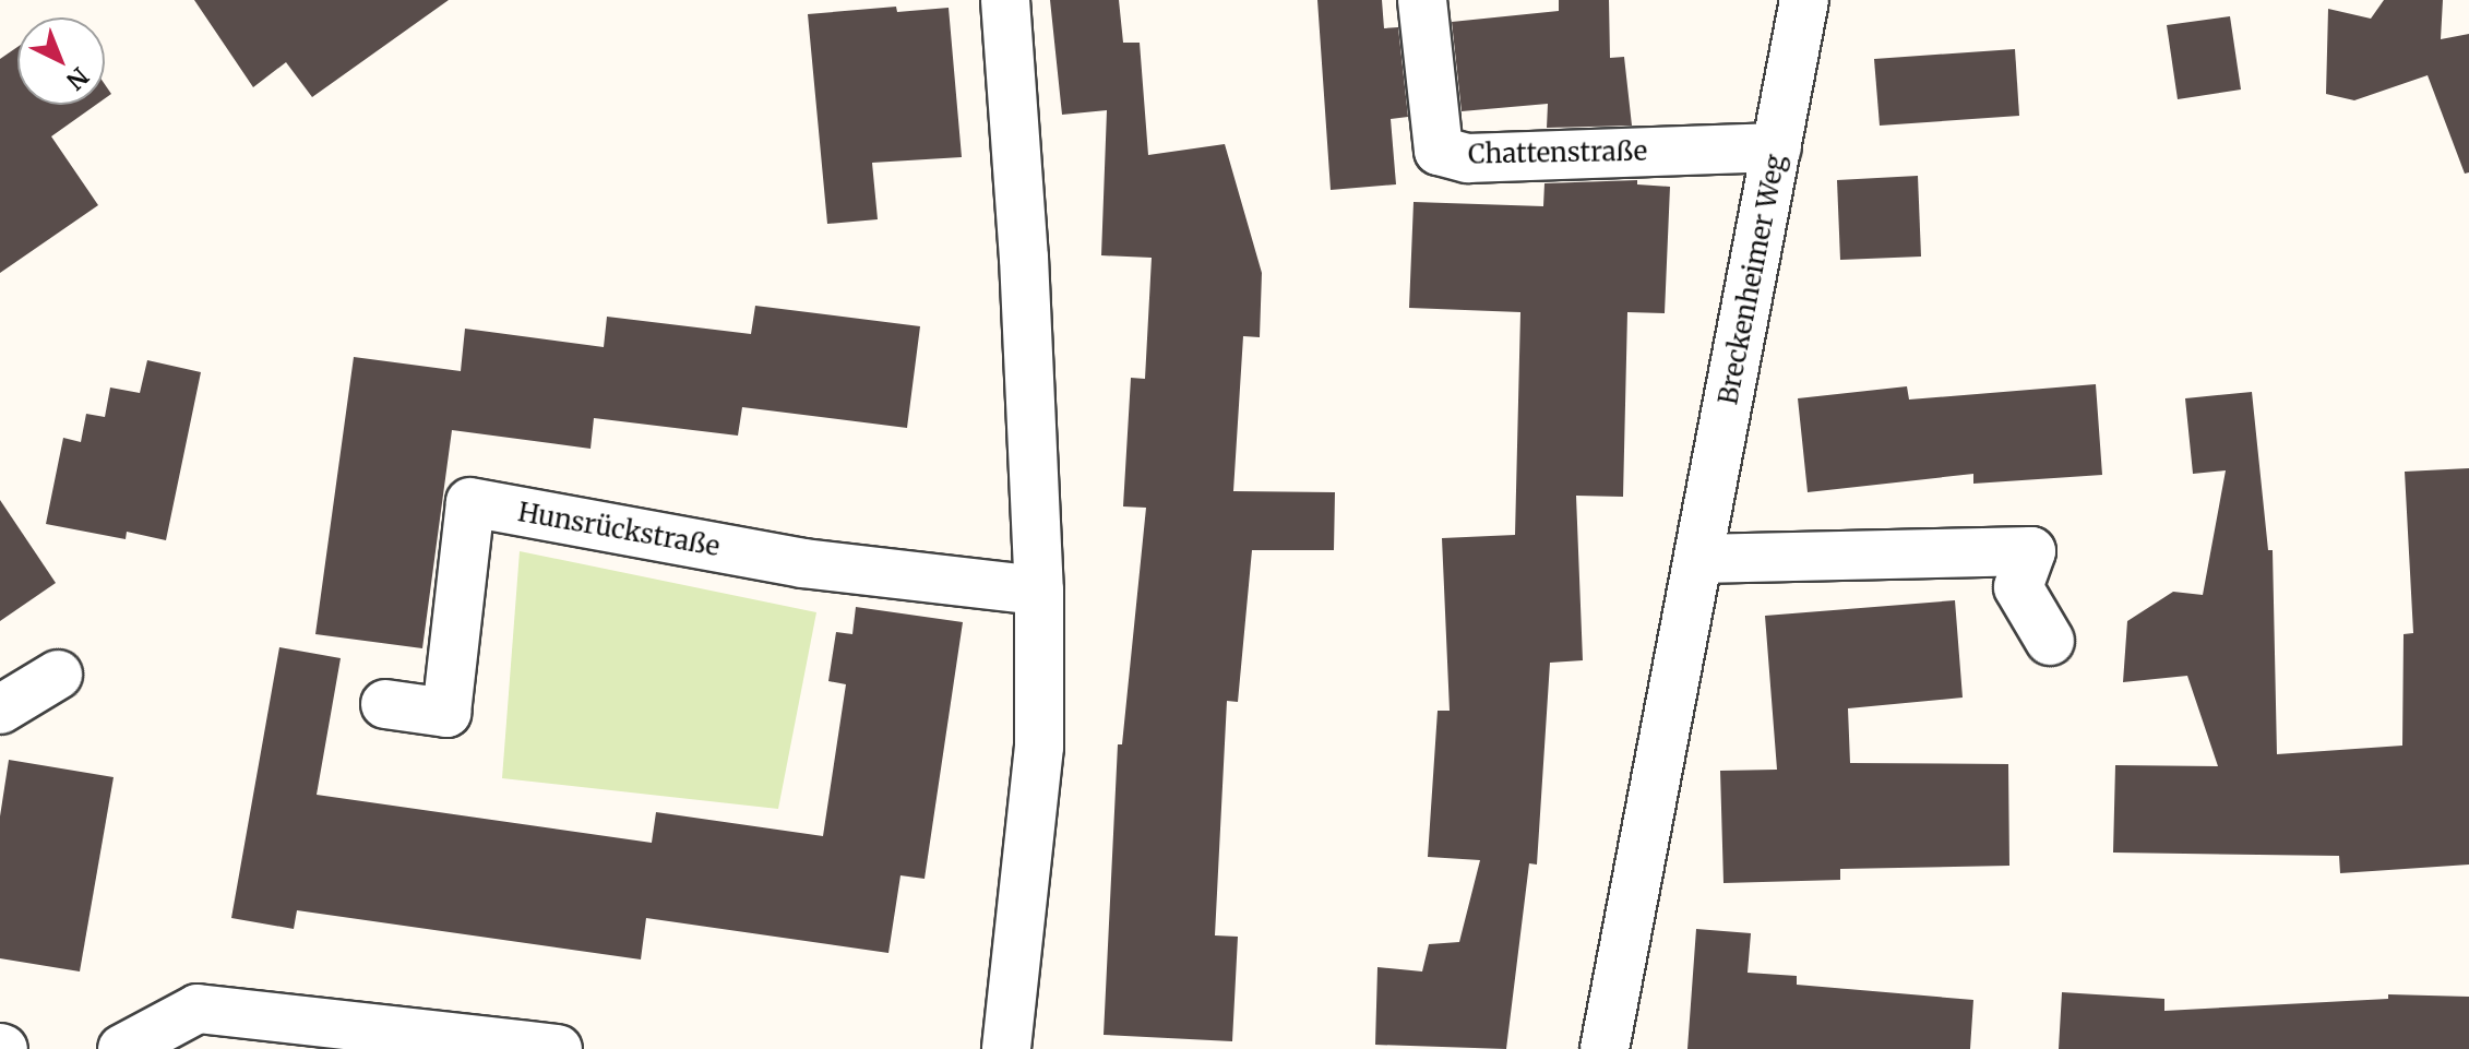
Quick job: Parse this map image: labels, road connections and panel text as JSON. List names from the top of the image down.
{
  "streets": {
    "street": ["Chattenstraße", "Breckenheimer Weg", "Hunsrückstraße"]
  },
  "crossings": [
    ["Chattenstraße", "Breckenheimer Weg"]
  ],
  "north": "bottom right"
}
